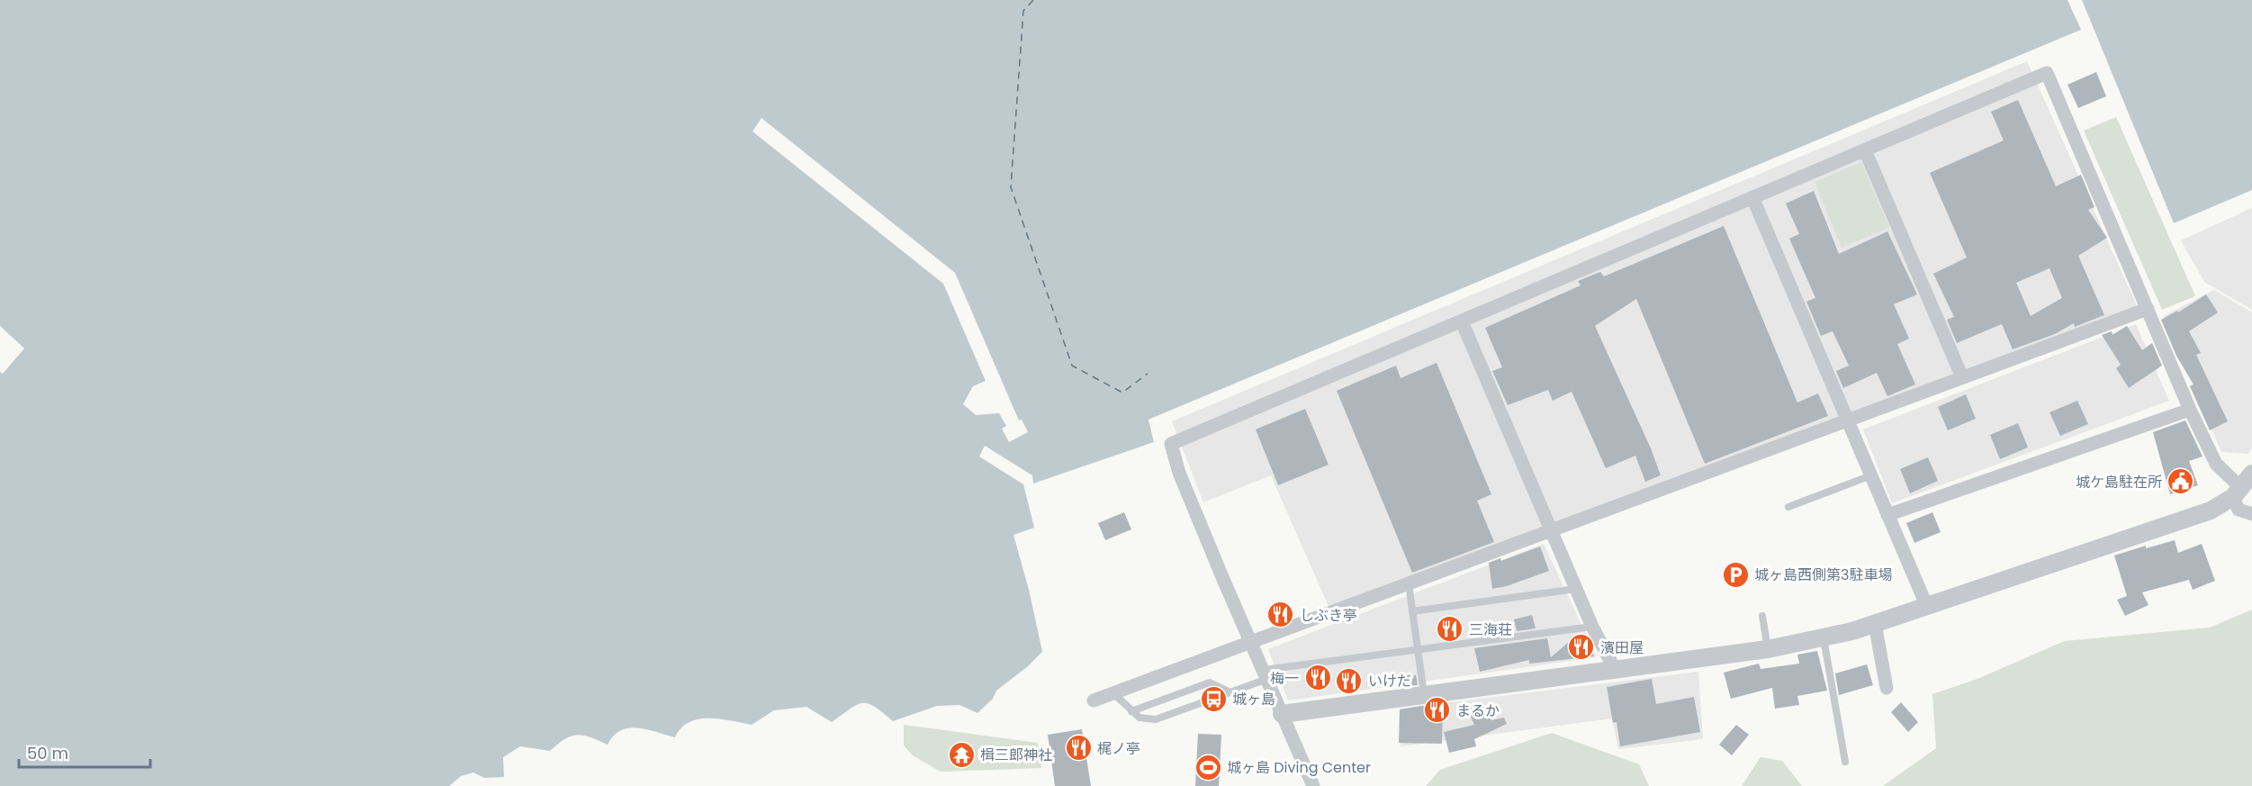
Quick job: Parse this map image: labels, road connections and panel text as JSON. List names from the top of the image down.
{
  "places": {
    "public building": ["城ケ島駐在所"],
    "parking": ["城ヶ島西側第3駐車場"],
    "restaurant": [
      "しぶき亭",
      "三海荘",
      "濱田屋",
      "梅一",
      "いけだ",
      "まるか",
      "梶ノ亭"
    ],
    "bus stop": ["城ヶ島"],
    "temple": ["楫三郎神社"],
    "sports": ["城ヶ島 Diving Center"]
  },
  "scale_bar": "50 m"
}
